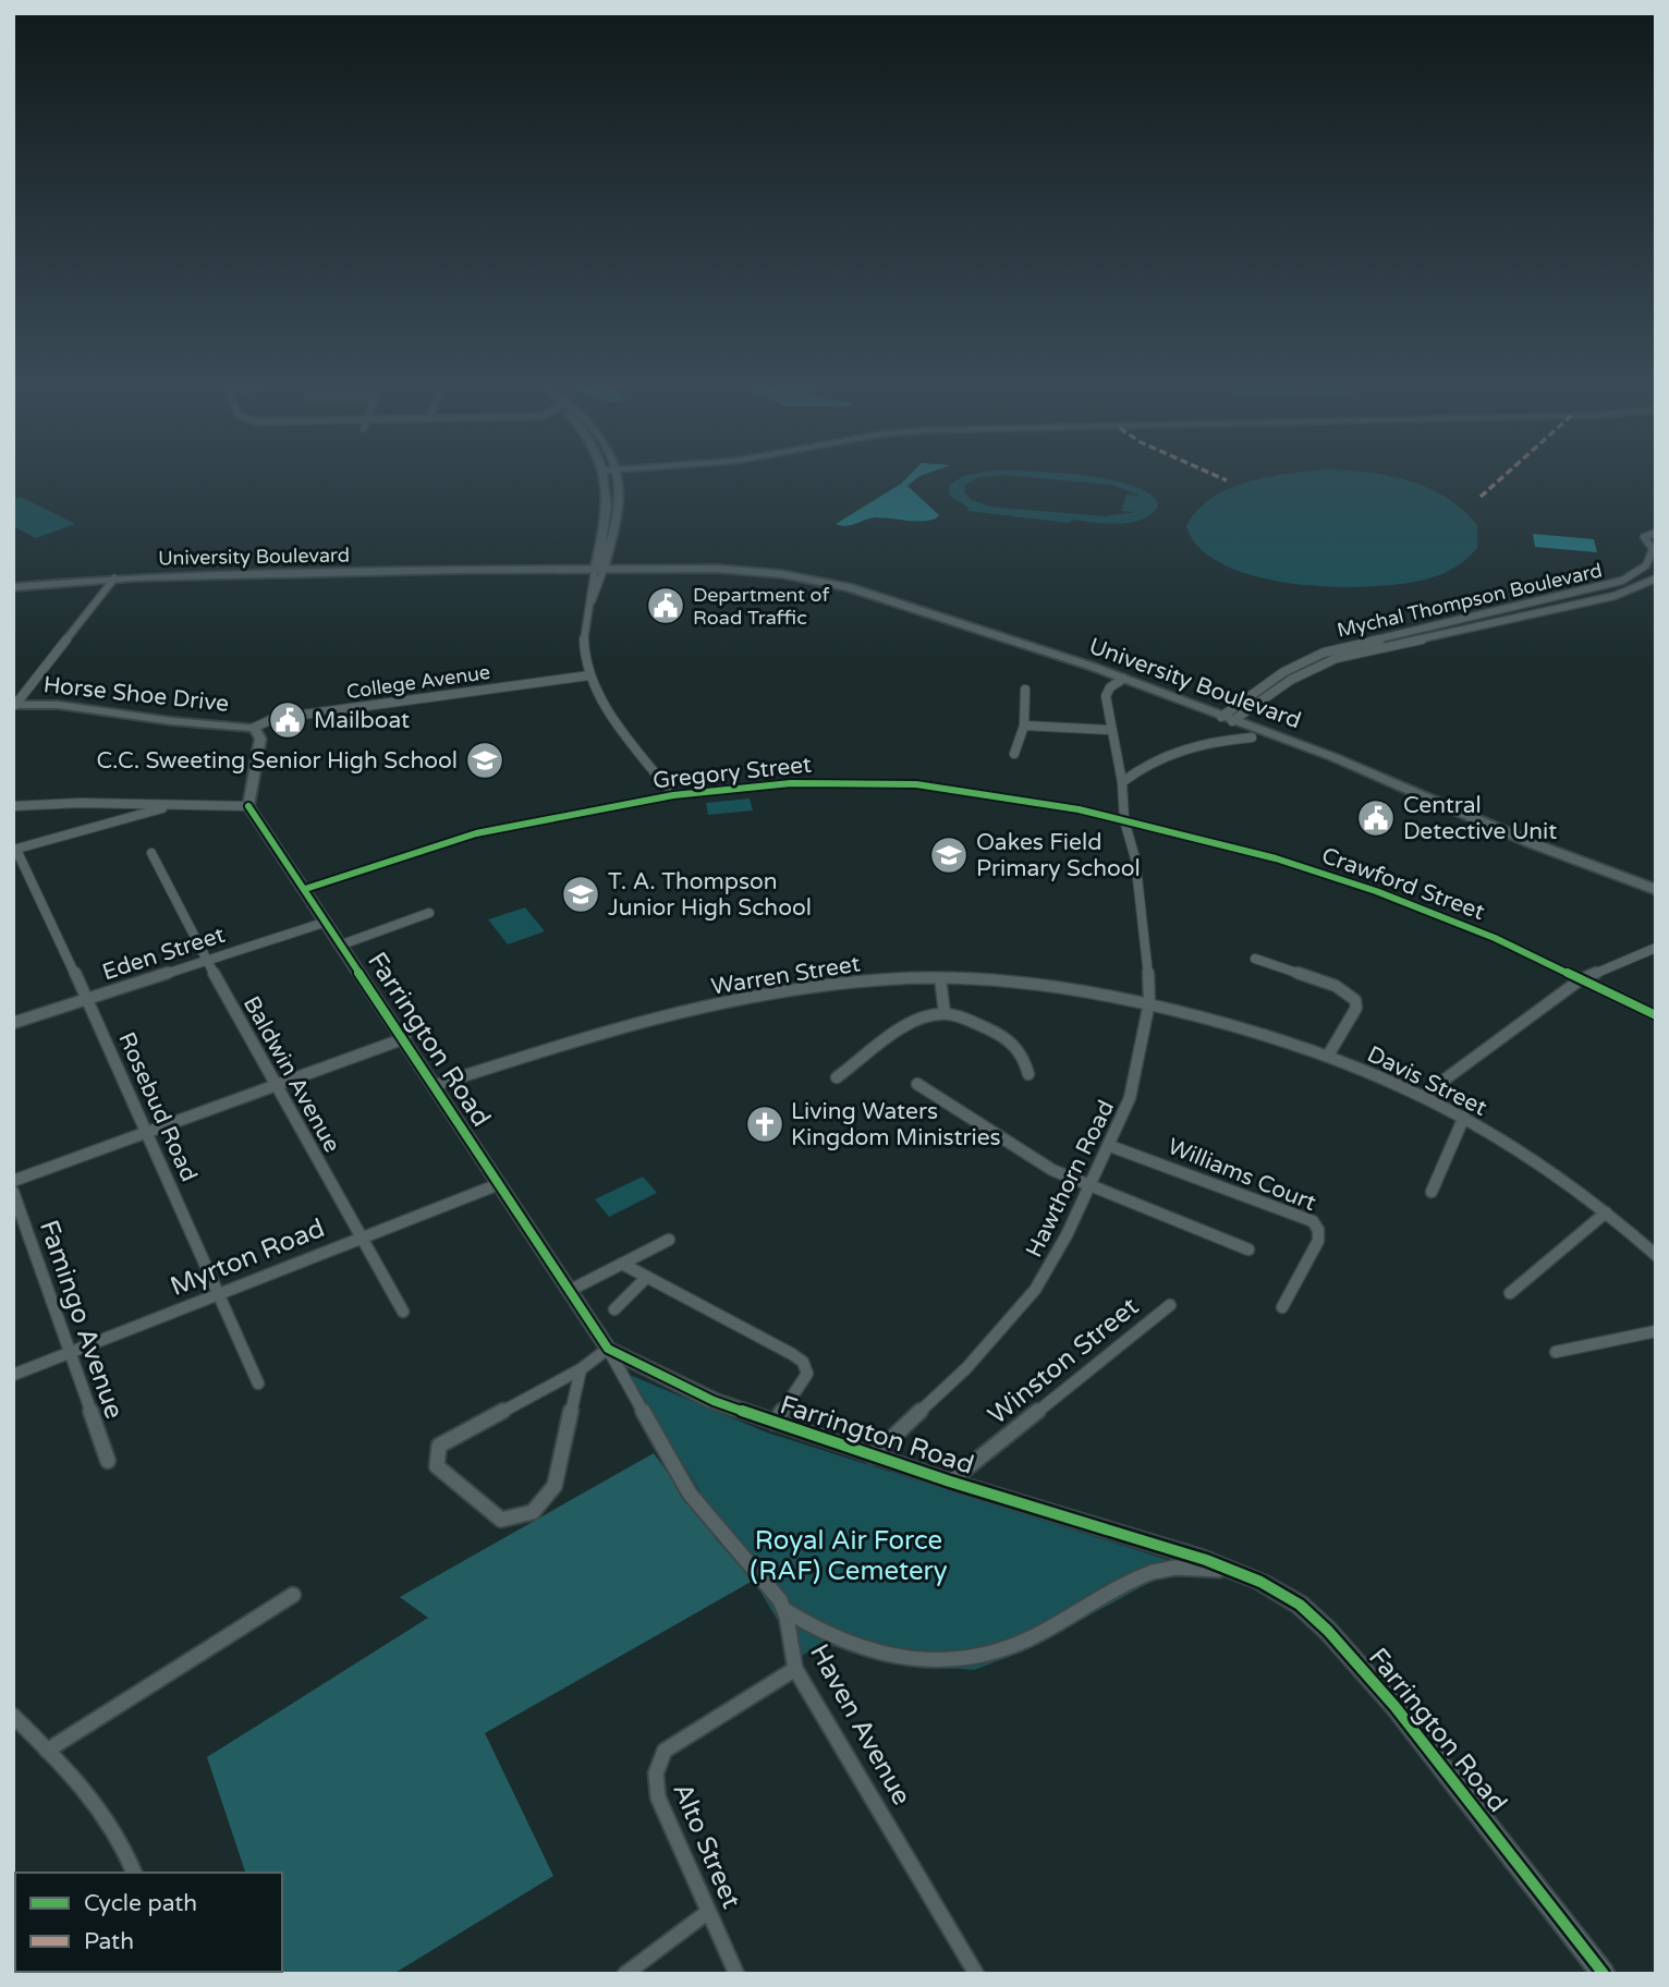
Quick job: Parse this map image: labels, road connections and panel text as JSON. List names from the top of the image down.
{
  "streets": {
    "main road": ["University Boulevard", "Farrington Road"],
    "street": [
      "Mychal Thompson Boulevard",
      "College Avenue",
      "Horse Shoe Drive",
      "Gregory Street",
      "Crawford Street",
      "Eden Street",
      "Warren Street",
      "Baldwin Avenue",
      "Davis Street",
      "Rosebud Road",
      "Williams Court",
      "Hawthorn Road",
      "Myrton Road",
      "Famingo Avenue",
      "Winston Street",
      "Haven Avenue",
      "Alto Street"
    ]
  },
  "crossings": [
    ["University Boulevard", "Mychal Thompson Boulevard"],
    ["University Boulevard", "Hawthorn Road"],
    ["College Avenue", "Horse Shoe Drive"],
    ["Gregory Street", "Crawford Street"],
    ["Gregory Street", "Farrington Road"],
    ["Gregory Street", "Hawthorn Road"],
    ["Crawford Street", "Hawthorn Road"],
    ["Eden Street", "Farrington Road"],
    ["Eden Street", "Baldwin Avenue"],
    ["Eden Street", "Rosebud Road"],
    ["Warren Street", "Farrington Road"],
    ["Warren Street", "Davis Street"],
    ["Warren Street", "Hawthorn Road"],
    ["Farrington Road", "Hawthorn Road"],
    ["Farrington Road", "Myrton Road"],
    ["Farrington Road", "Winston Street"],
    ["Farrington Road", "Haven Avenue"],
    ["Baldwin Avenue", "Myrton Road"],
    ["Davis Street", "Hawthorn Road"],
    ["Rosebud Road", "Myrton Road"],
    ["Williams Court", "Hawthorn Road"],
    ["Myrton Road", "Famingo Avenue"],
    ["Haven Avenue", "Alto Street"]
  ],
  "parks": ["Royal Air Force (RAF) Cemetery"],
  "places": {
    "public building": ["Department of Road Traffic", "Mailboat", "Central Detective Unit"],
    "school or university": ["C.C. Sweeting Senior High School", "Oakes Field Primary School", "T. A. Thompson Junior High School"],
    "church": ["Living Waters Kingdom Ministries"]
  },
  "legend": ["Cycle path", "Path"]
}
